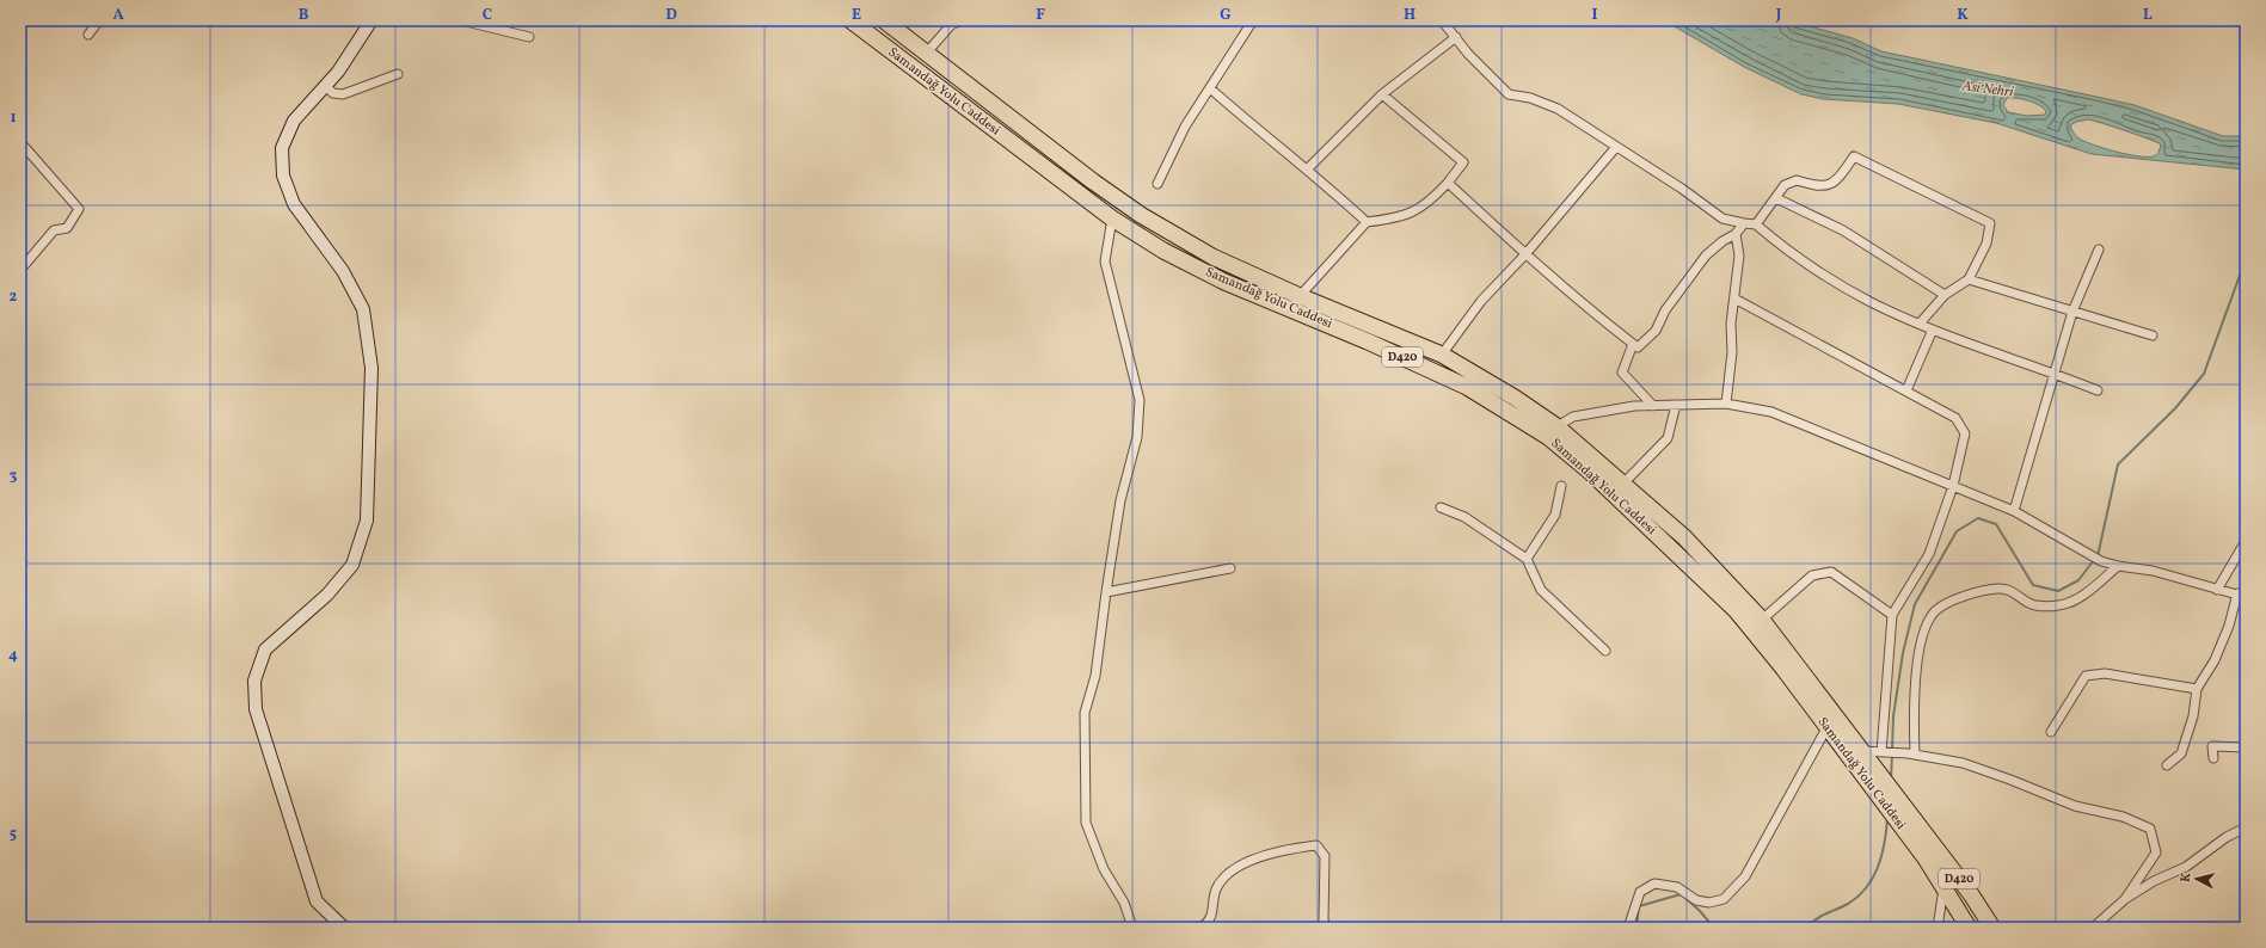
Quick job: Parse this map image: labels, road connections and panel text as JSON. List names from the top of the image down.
{
  "streets": {
    "highway": ["Samandağ Yolu Caddesi", "D420"]
  },
  "water": ["Asi Nehri"],
  "north": "left",
  "grid": {
    "columns": [
      "A",
      "B",
      "C",
      "D",
      "E",
      "F",
      "G",
      "H",
      "I",
      "J",
      "K",
      "L"
    ],
    "rows": [
      "1",
      "2",
      "3",
      "4",
      "5"
    ]
  }
}
